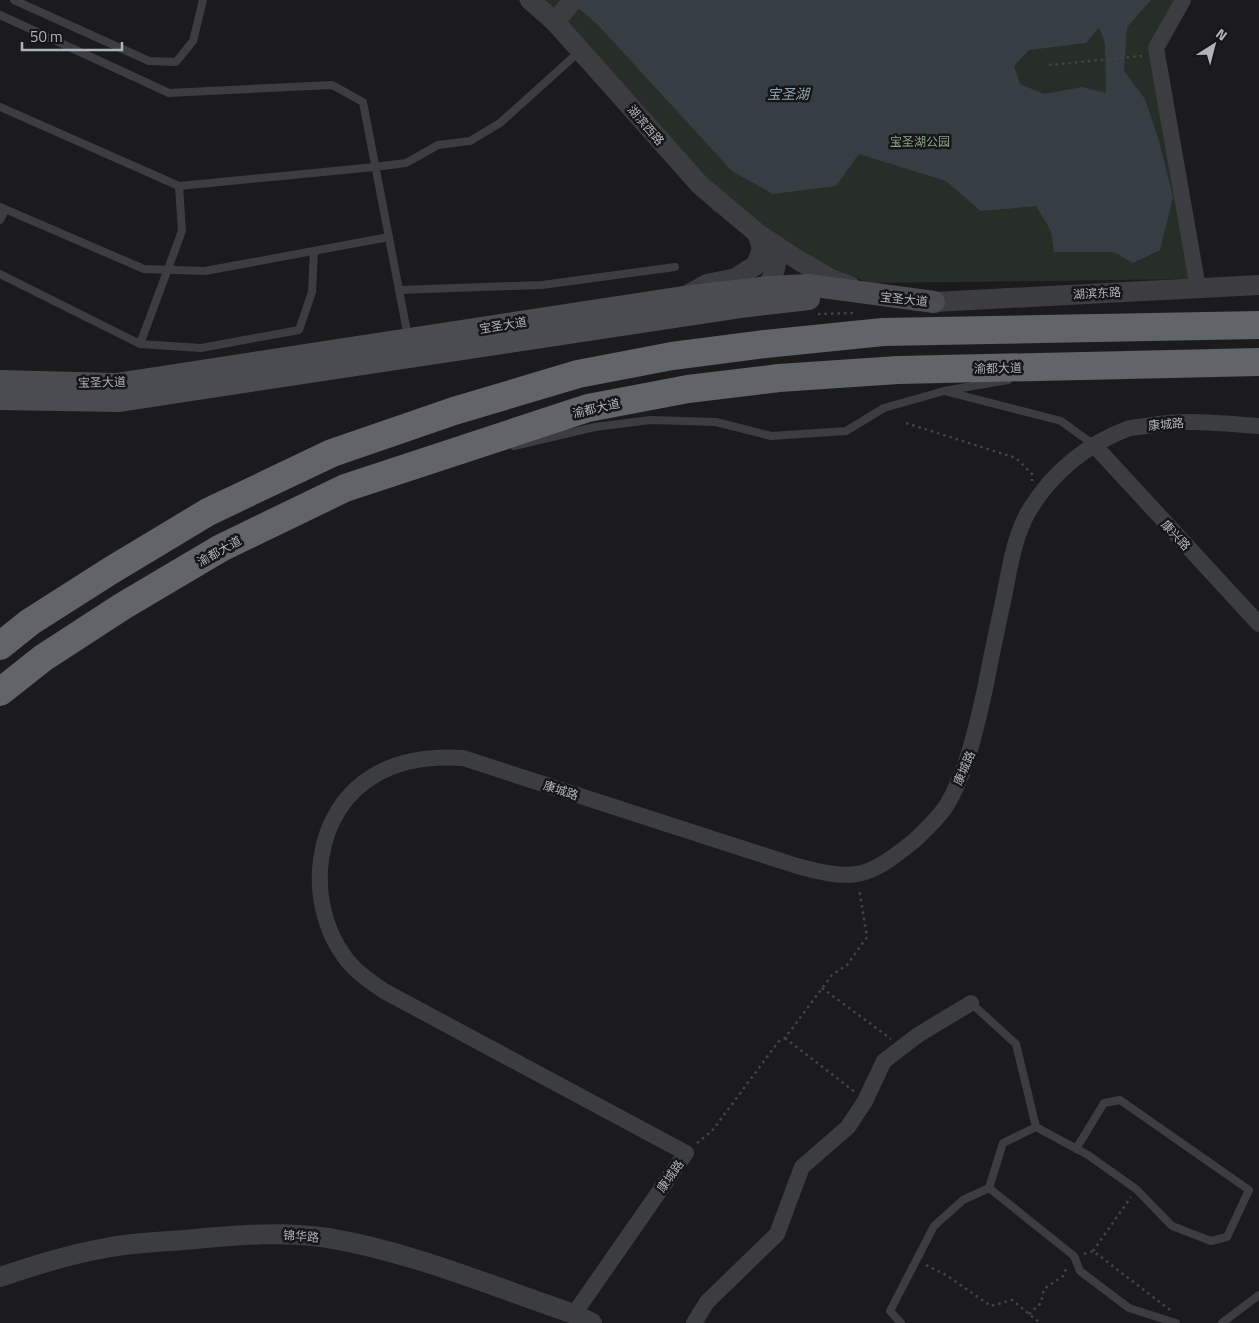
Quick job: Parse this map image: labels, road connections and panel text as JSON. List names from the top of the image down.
{
  "streets": {
    "highway": ["渝都大道"],
    "main road": ["宝圣大道"],
    "street": [
      "湖滨西路",
      "湖滨东路",
      "康城路",
      "康兴路",
      "锦华路"
    ]
  },
  "crossings": [
    ["湖滨西路", "宝圣大道"],
    ["湖滨东路", "宝圣大道"],
    ["康城路", "康兴路"],
    ["康城路", "锦华路"]
  ],
  "water": ["宝圣湖"],
  "parks": ["宝圣湖公园"],
  "scale_bar": "50 m",
  "north": "top right"
}
